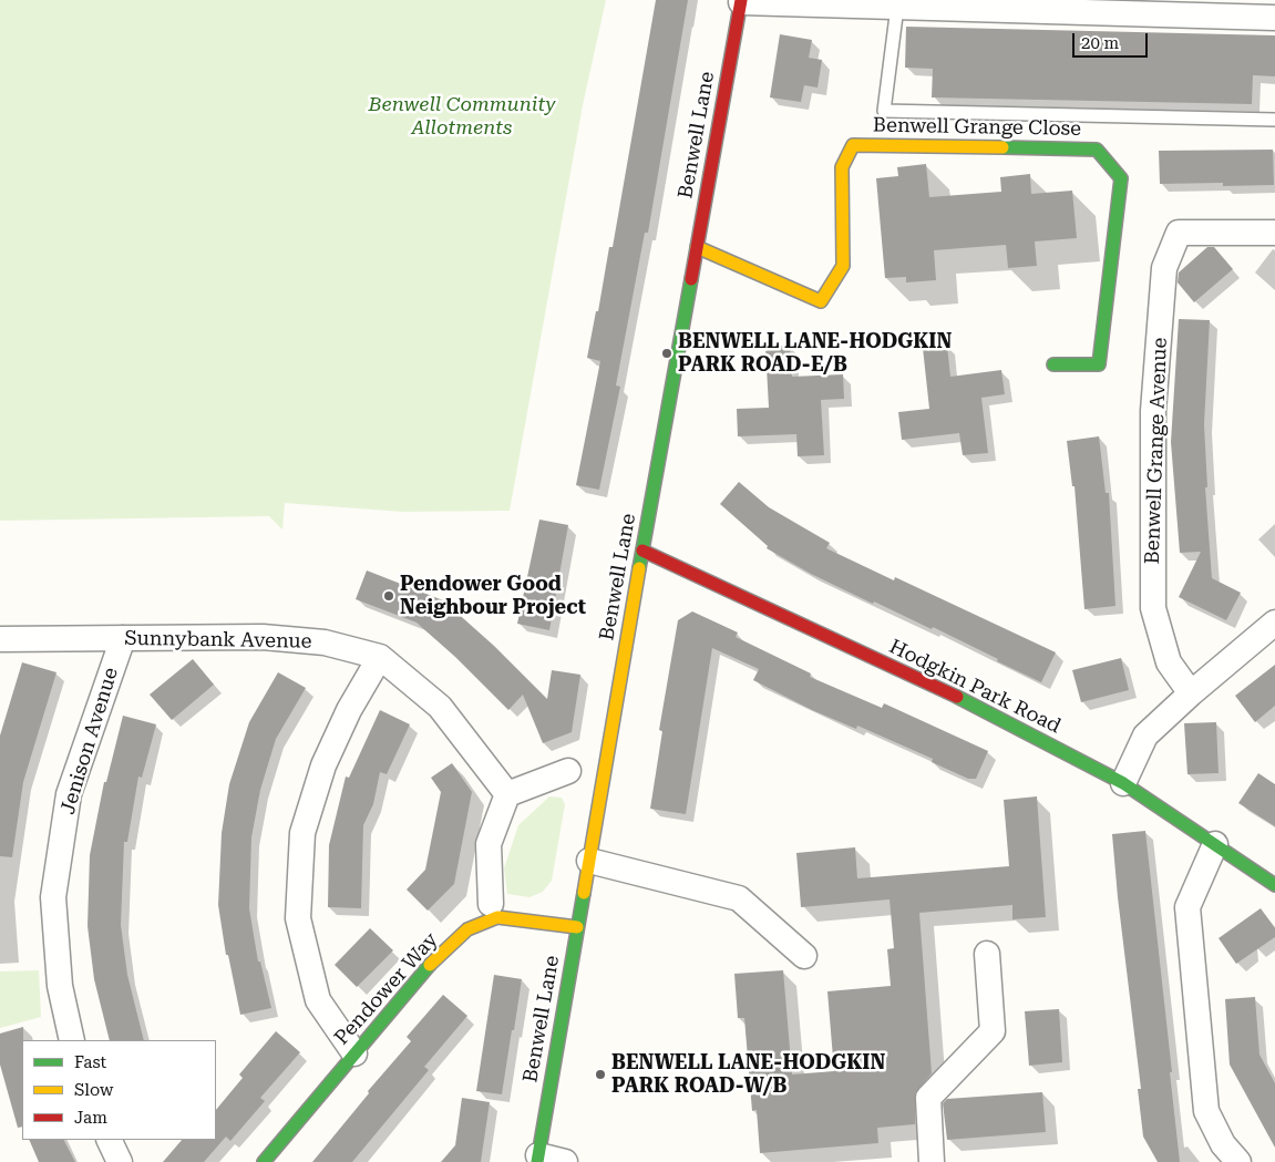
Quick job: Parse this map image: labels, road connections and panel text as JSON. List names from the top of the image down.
{
  "streets": {
    "street": [
      "Benwell Grange Close",
      "Benwell Lane",
      "Benwell Grange Avenue",
      "Sunnybank Avenue",
      "Hodgkin Park Road",
      "Jenison Avenue",
      "Pendower Way"
    ]
  },
  "crossings": [
    ["Benwell Grange Close", "Benwell Lane"],
    ["Benwell Lane", "Hodgkin Park Road"],
    ["Benwell Lane", "Pendower Way"],
    ["Sunnybank Avenue", "Jenison Avenue"]
  ],
  "parks": ["Benwell Community Allotments"],
  "places": ["BENWELL LANE-HODGKIN PARK ROAD-E/B", "Pendower Good Neighbour Project", "BENWELL LANE-HODGKIN PARK ROAD-W/B"],
  "legend": ["Fast", "Slow", "Jam"],
  "scale_bar": "20 m"
}
